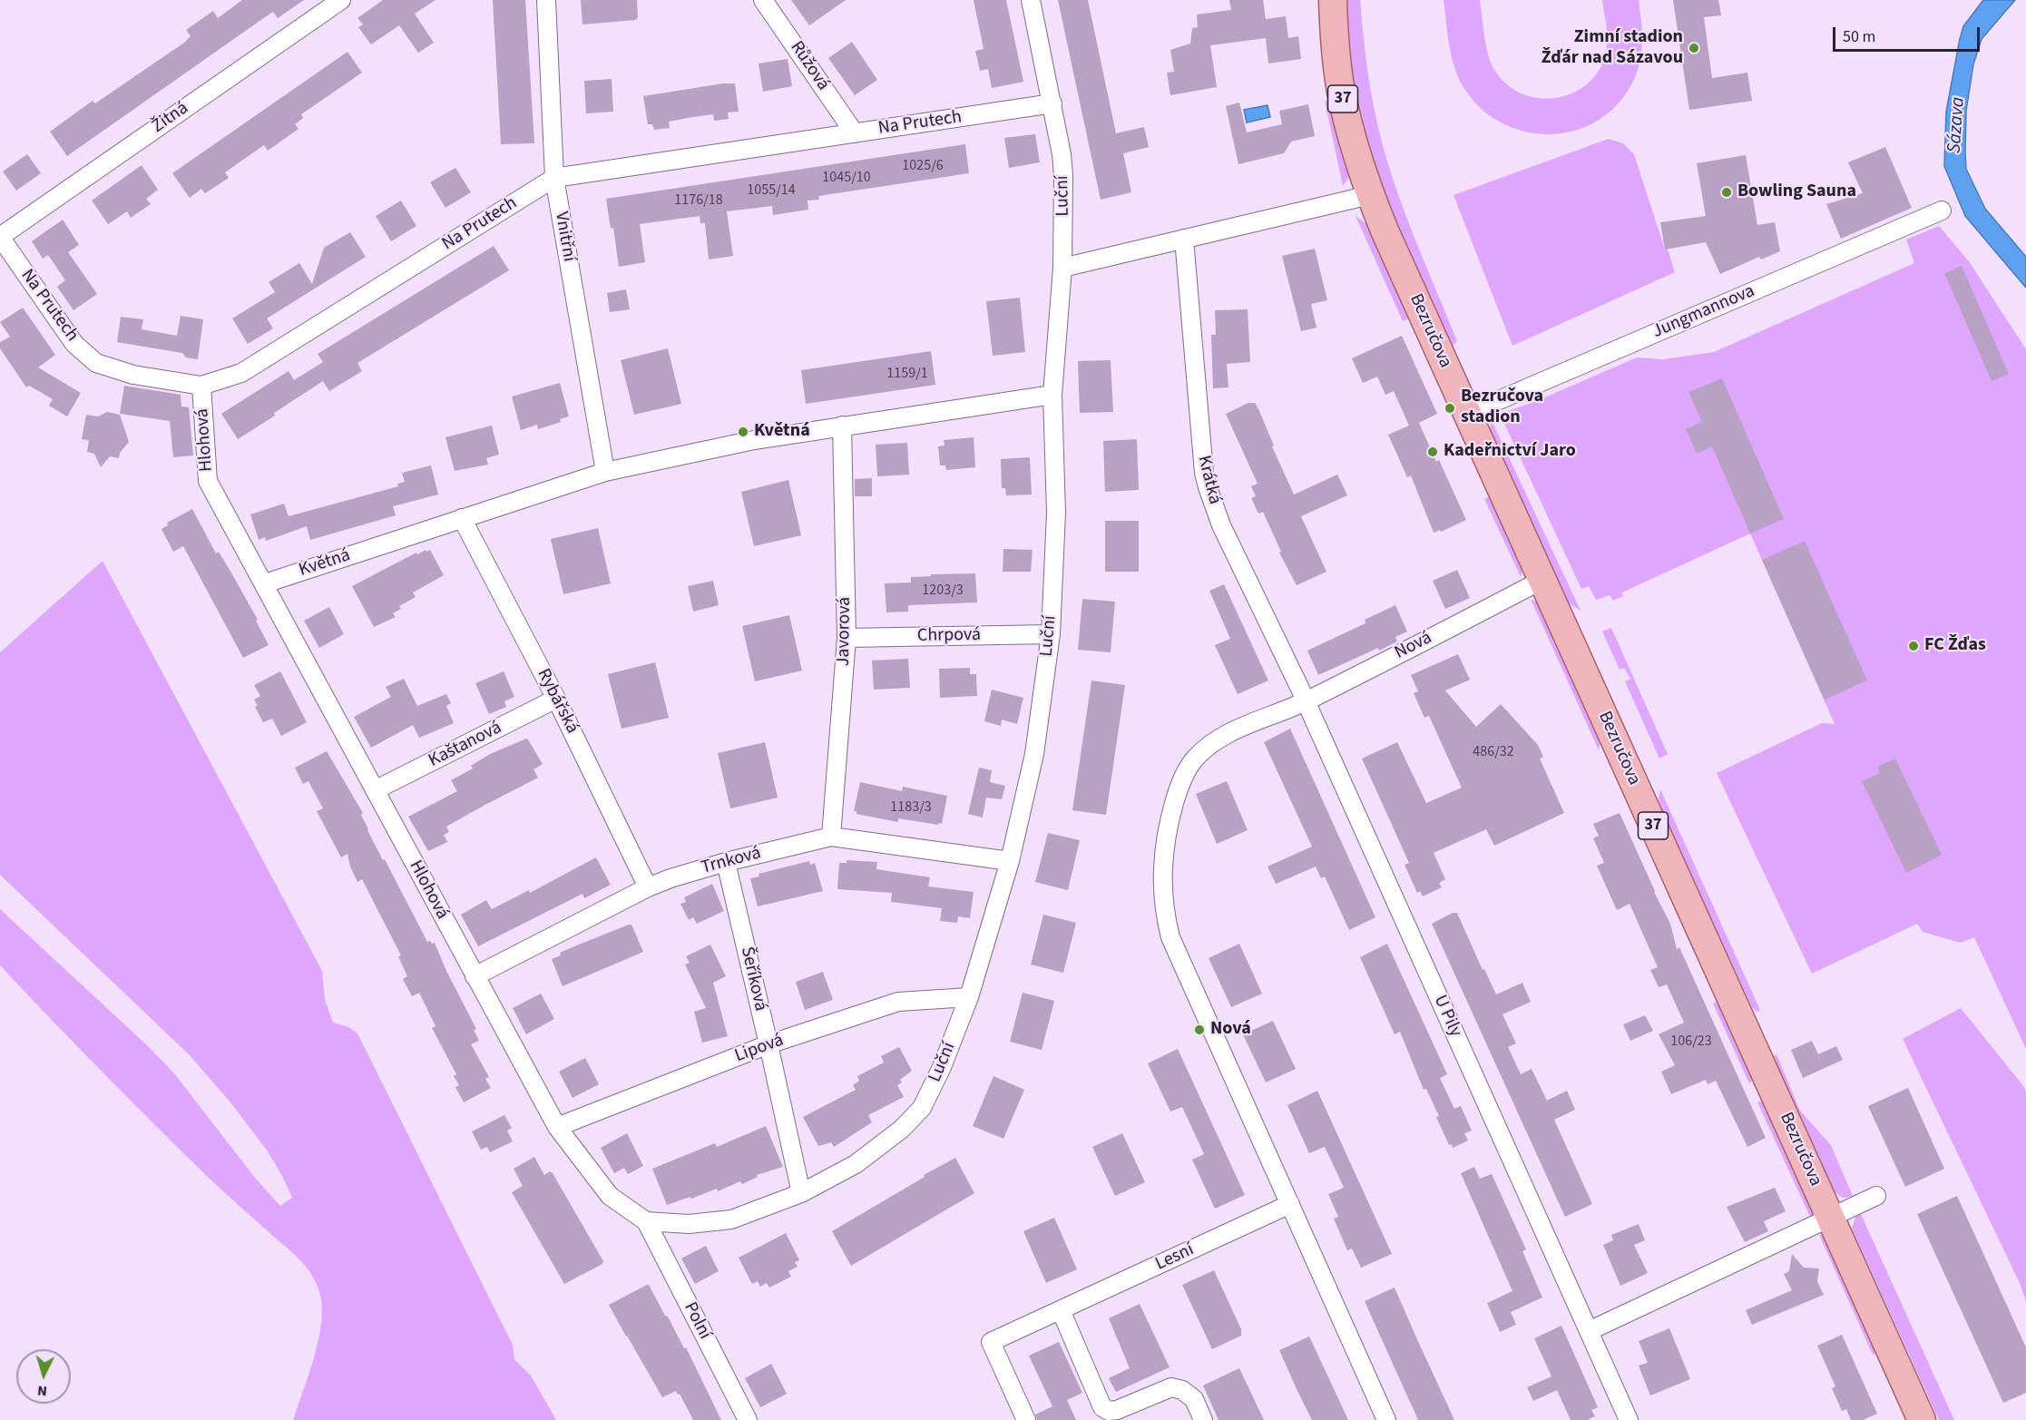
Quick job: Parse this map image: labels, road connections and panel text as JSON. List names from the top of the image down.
{
  "streets": {
    "main road": ["37", "Bezručova"],
    "street": [
      "Růžová",
      "Žitná",
      "Na Prutech",
      "Luční",
      "Vnitřní",
      "Jungmannova",
      "Hlohová",
      "Krátká",
      "Květná",
      "Javorová",
      "Chrpová",
      "Nová",
      "Rybářská",
      "Kaštanová",
      "Trnková",
      "Šeříková",
      "U Pily",
      "Lipová",
      "Lesní",
      "Polní"
    ]
  },
  "crossings": [
    ["Růžová", "Na Prutech"],
    ["37", "Bezručova"],
    ["Žitná", "Na Prutech"],
    ["Na Prutech", "Luční"],
    ["Na Prutech", "Vnitřní"],
    ["Na Prutech", "Hlohová"],
    ["Luční", "Květná"],
    ["Luční", "Chrpová"],
    ["Luční", "Trnková"],
    ["Luční", "Šeříková"],
    ["Luční", "Lipová"],
    ["Vnitřní", "Květná"],
    ["Jungmannova", "Bezručova"],
    ["Bezručova", "Nová"],
    ["Hlohová", "Květná"],
    ["Hlohová", "Kaštanová"],
    ["Hlohová", "Trnková"],
    ["Hlohová", "Lipová"],
    ["Hlohová", "Polní"],
    ["Krátká", "Nová"],
    ["Krátká", "U Pily"],
    ["Květná", "Javorová"],
    ["Květná", "Rybářská"],
    ["Javorová", "Chrpová"],
    ["Javorová", "Trnková"],
    ["Nová", "U Pily"],
    ["Nová", "Lesní"],
    ["Rybářská", "Kaštanová"],
    ["Rybářská", "Trnková"],
    ["Trnková", "Šeříková"],
    ["Šeříková", "Lipová"]
  ],
  "water": ["Sázava"],
  "places": [
    "Zimní stadion Žďár nad Sázavou",
    "Bowling Sauna",
    "Bezručova stadion",
    "Květná",
    "Kadeřnictví Jaro",
    "FC Žďas",
    "Nová"
  ],
  "house_numbers": [
    "1025/6",
    "1045/10",
    "1055/14",
    "1176/18",
    "1159/1",
    "1203/3",
    "486/32",
    "1183/3",
    "106/23"
  ],
  "scale_bar": "50 m",
  "north": "bottom"
}
